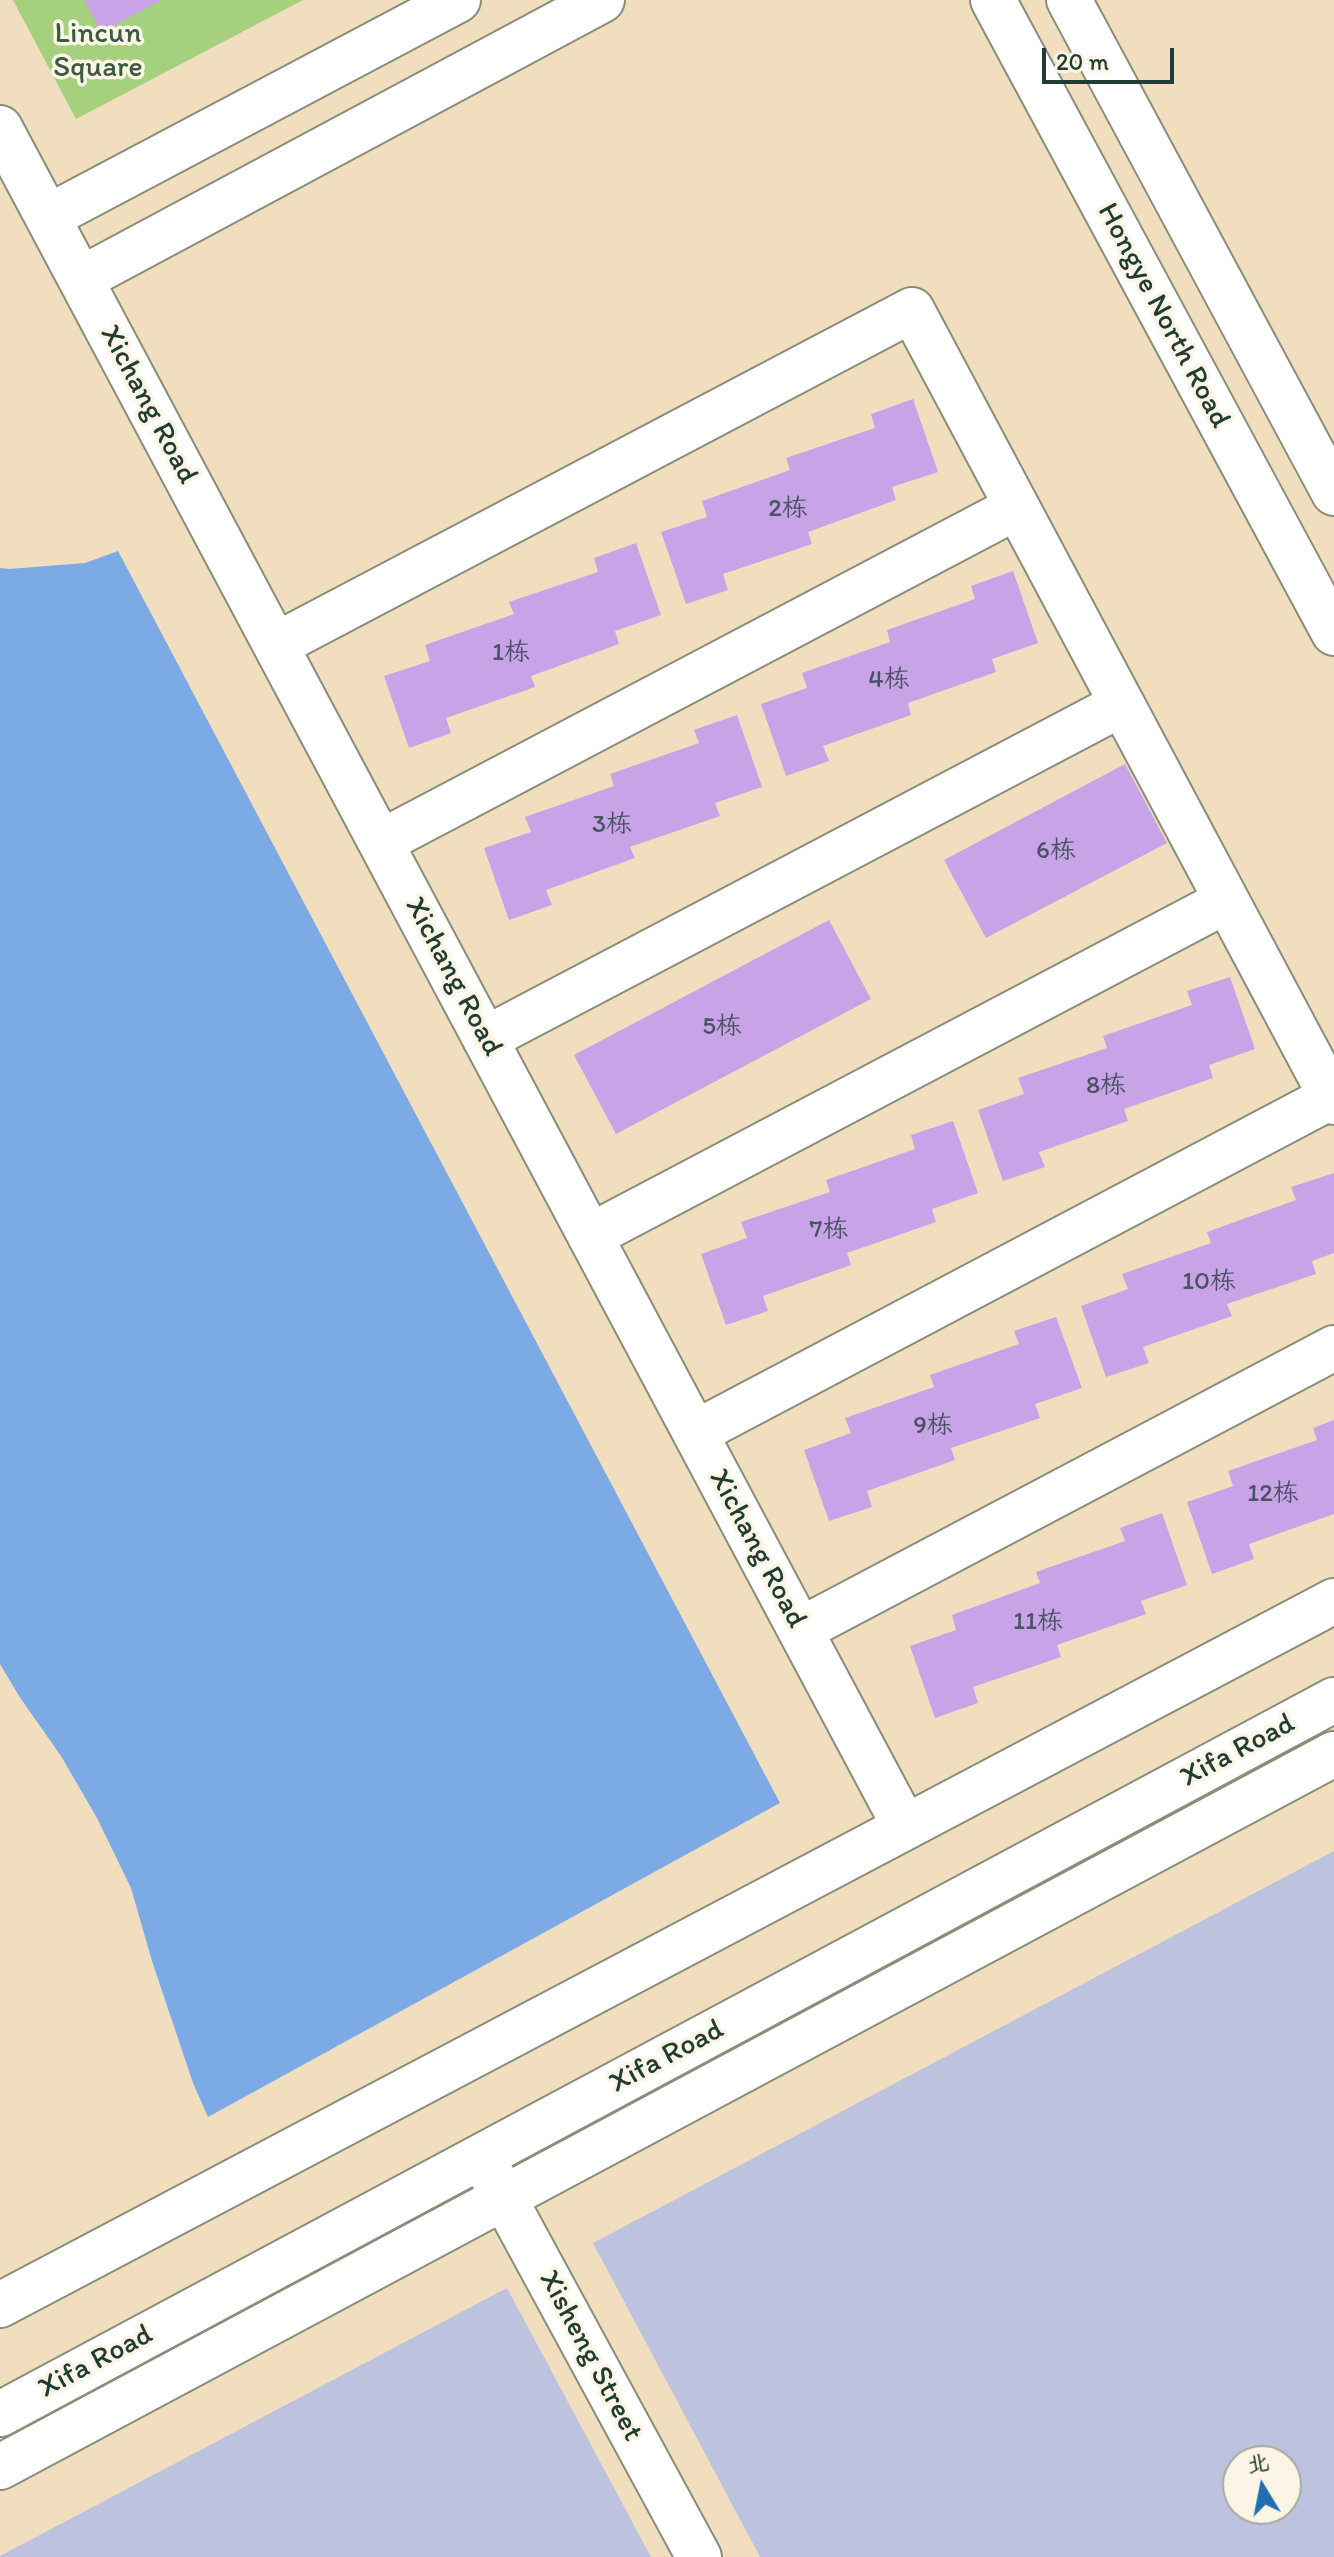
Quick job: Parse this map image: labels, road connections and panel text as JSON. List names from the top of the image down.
{
  "streets": {
    "street": [
      "Hongye North Road",
      "Xichang Road",
      "Xifa Road",
      "Xisheng Street"
    ]
  },
  "crossings": [
    ["Xifa Road", "Xisheng Street"]
  ],
  "parks": ["Lincun Square"],
  "house_numbers": [
    "2栋",
    "1栋",
    "4栋",
    "3栋",
    "6栋",
    "5栋",
    "8栋",
    "7栋",
    "10栋",
    "9栋",
    "12栋",
    "11栋"
  ],
  "scale_bar": "20 m",
  "north": "top"
}
